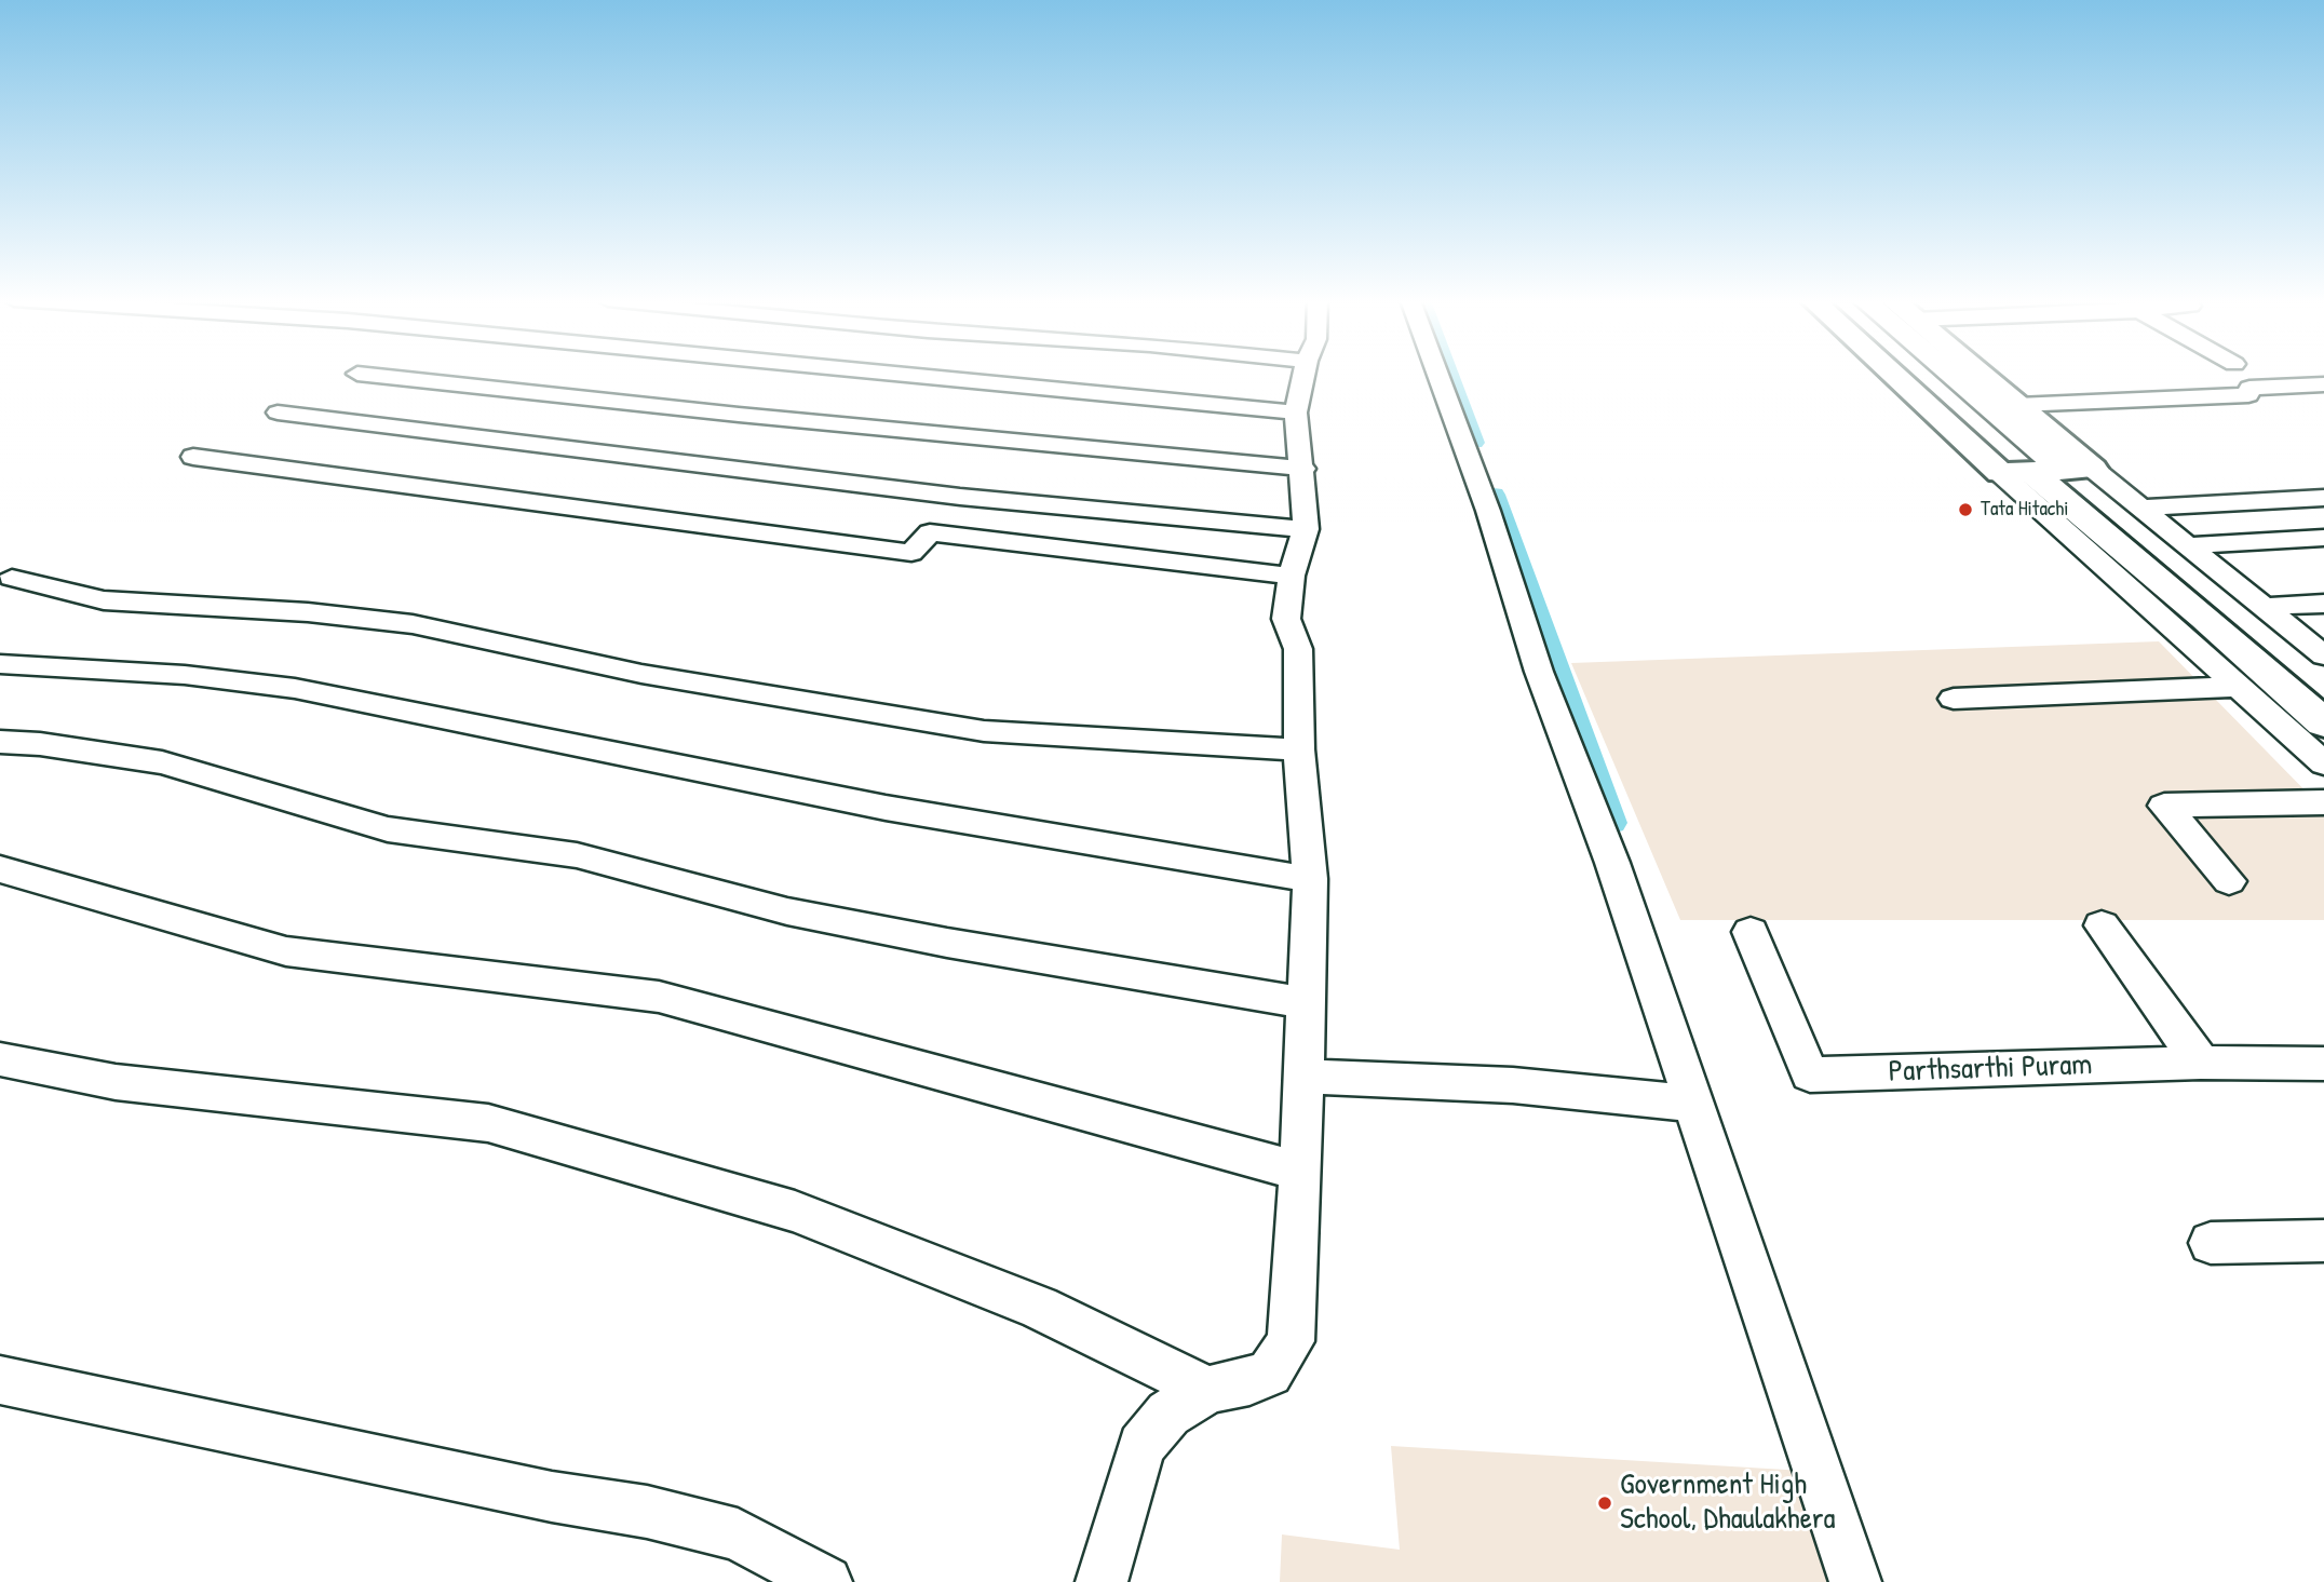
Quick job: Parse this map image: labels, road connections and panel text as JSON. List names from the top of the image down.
{
  "streets": {
    "street": ["Parthsarthi Puram"]
  },
  "places": ["Tata Hitachi", "Government High School, Dhaulakhera"]
}
